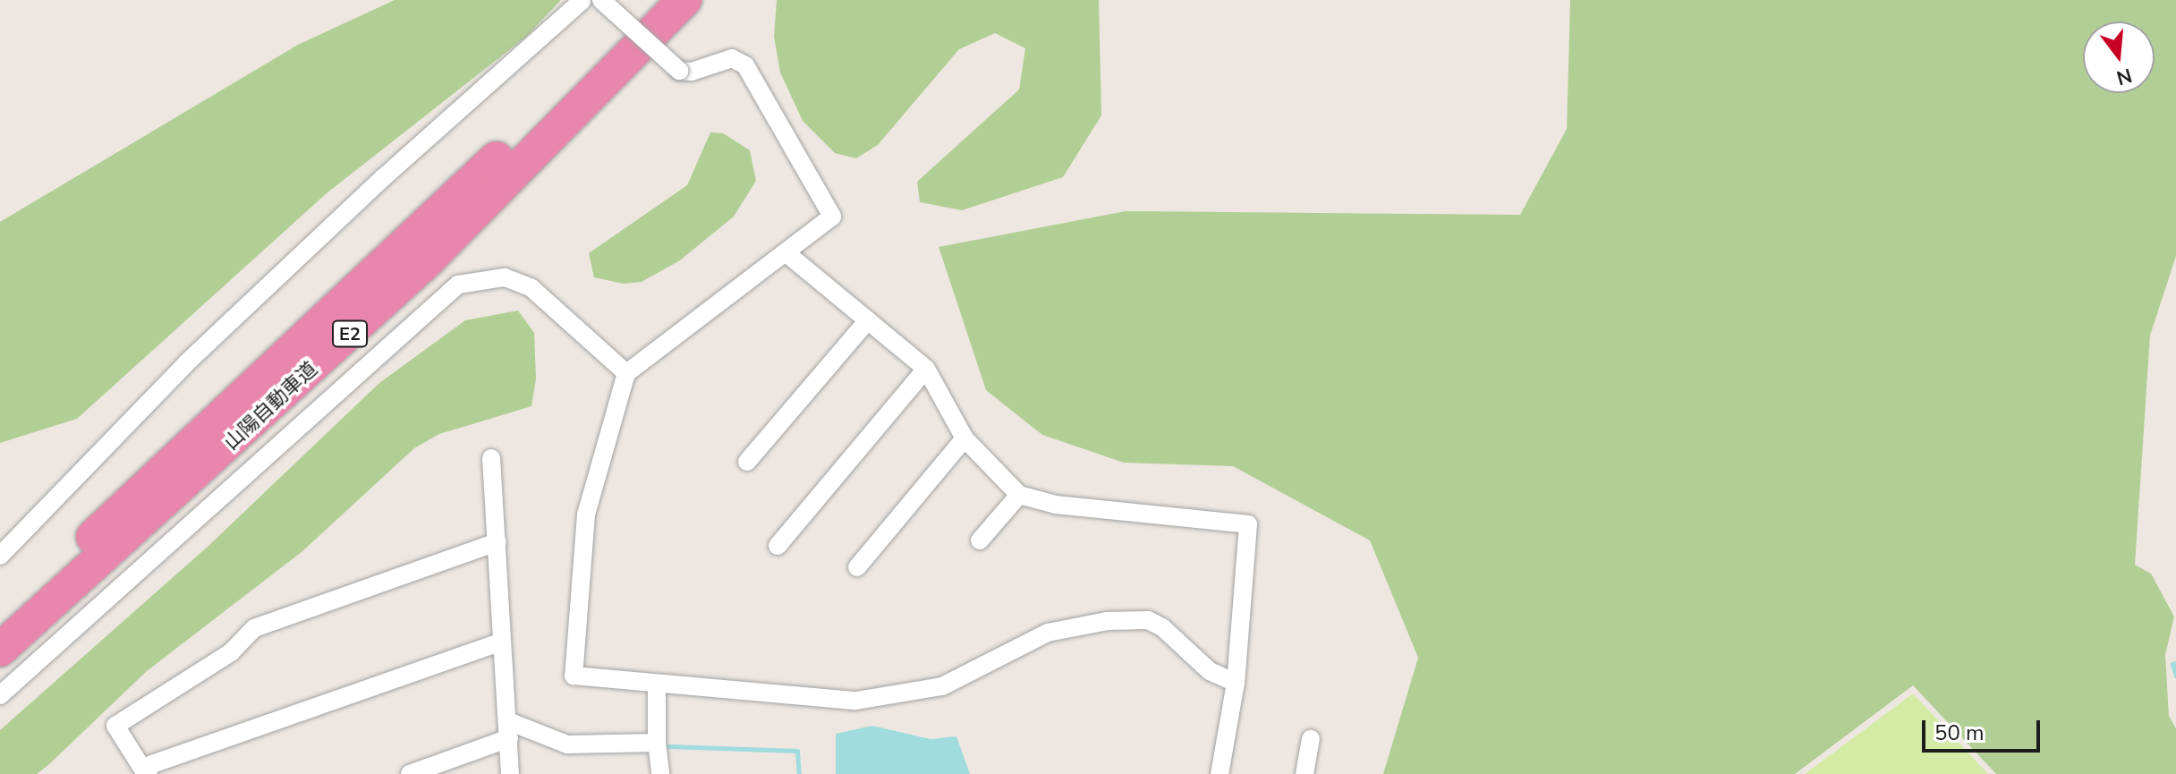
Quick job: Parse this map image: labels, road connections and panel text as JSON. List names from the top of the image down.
{
  "streets": {
    "highway": ["E2", "山陽自動車道"]
  },
  "scale_bar": "50 m",
  "north": "bottom"
}
